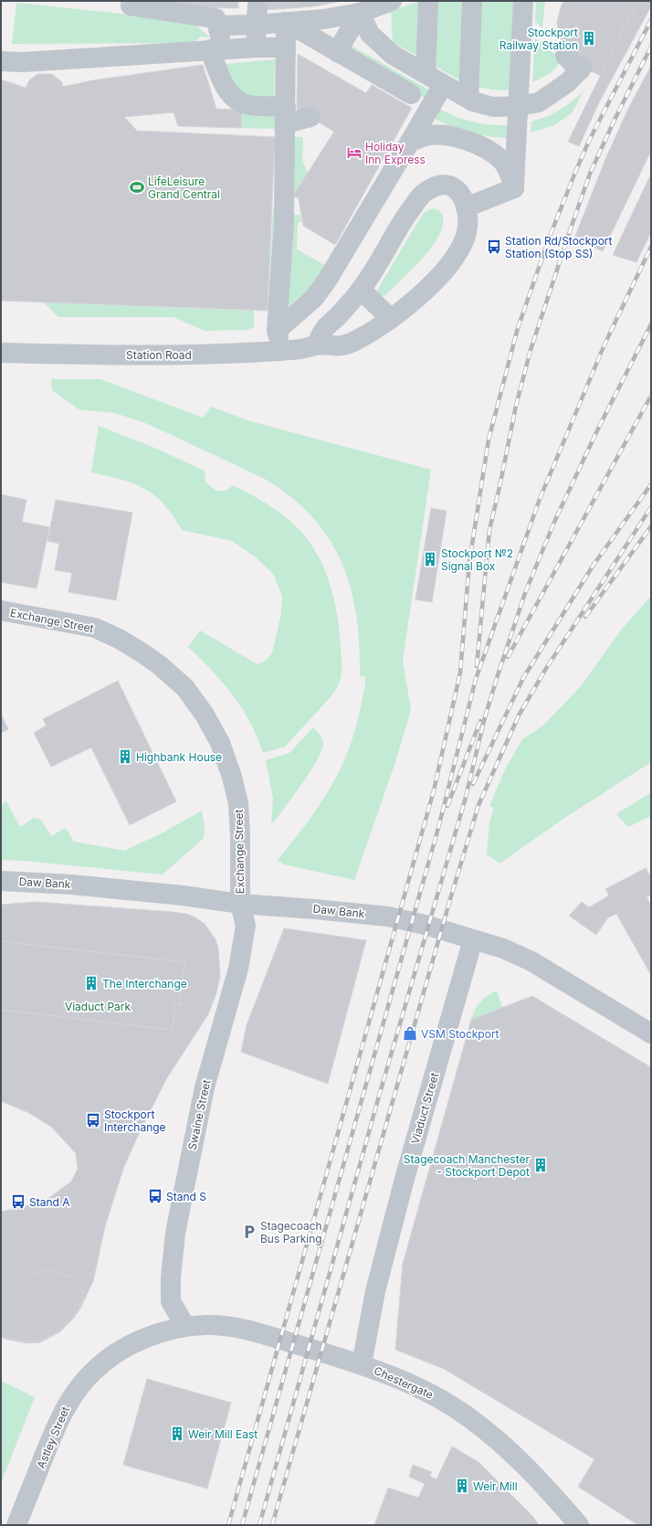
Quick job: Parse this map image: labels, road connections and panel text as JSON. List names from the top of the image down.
{
  "streets": {
    "street": [
      "Station Road",
      "Exchange Street",
      "Daw Bank",
      "Viaduct Street",
      "Swaine Street",
      "Chestergate",
      "Astley Street"
    ]
  },
  "crossings": [
    ["Exchange Street", "Daw Bank"],
    ["Exchange Street", "Swaine Street"],
    ["Daw Bank", "Viaduct Street"],
    ["Daw Bank", "Swaine Street"],
    ["Viaduct Street", "Chestergate"],
    ["Swaine Street", "Chestergate"],
    ["Swaine Street", "Astley Street"],
    ["Chestergate", "Astley Street"]
  ],
  "parks": ["Viaduct Park"],
  "places": {
    "building": [
      "Stockport Railway Station",
      "Stockport №2 Signal Box",
      "Highbank House",
      "The Interchange",
      "Stagecoach Manchester - Stockport Depot",
      "Weir Mill East",
      "Weir Mill"
    ],
    "hotel": ["Holiday Inn Express"],
    "sports": ["LifeLeisure Grand Central"],
    "bus stop": [
      "Station Rd/Stockport Station (Stop SS)",
      "Stockport Interchange",
      "Stand S",
      "Stand A"
    ],
    "shop": ["VSM Stockport"],
    "parking": ["Stagecoach Bus Parking"]
  }
}
